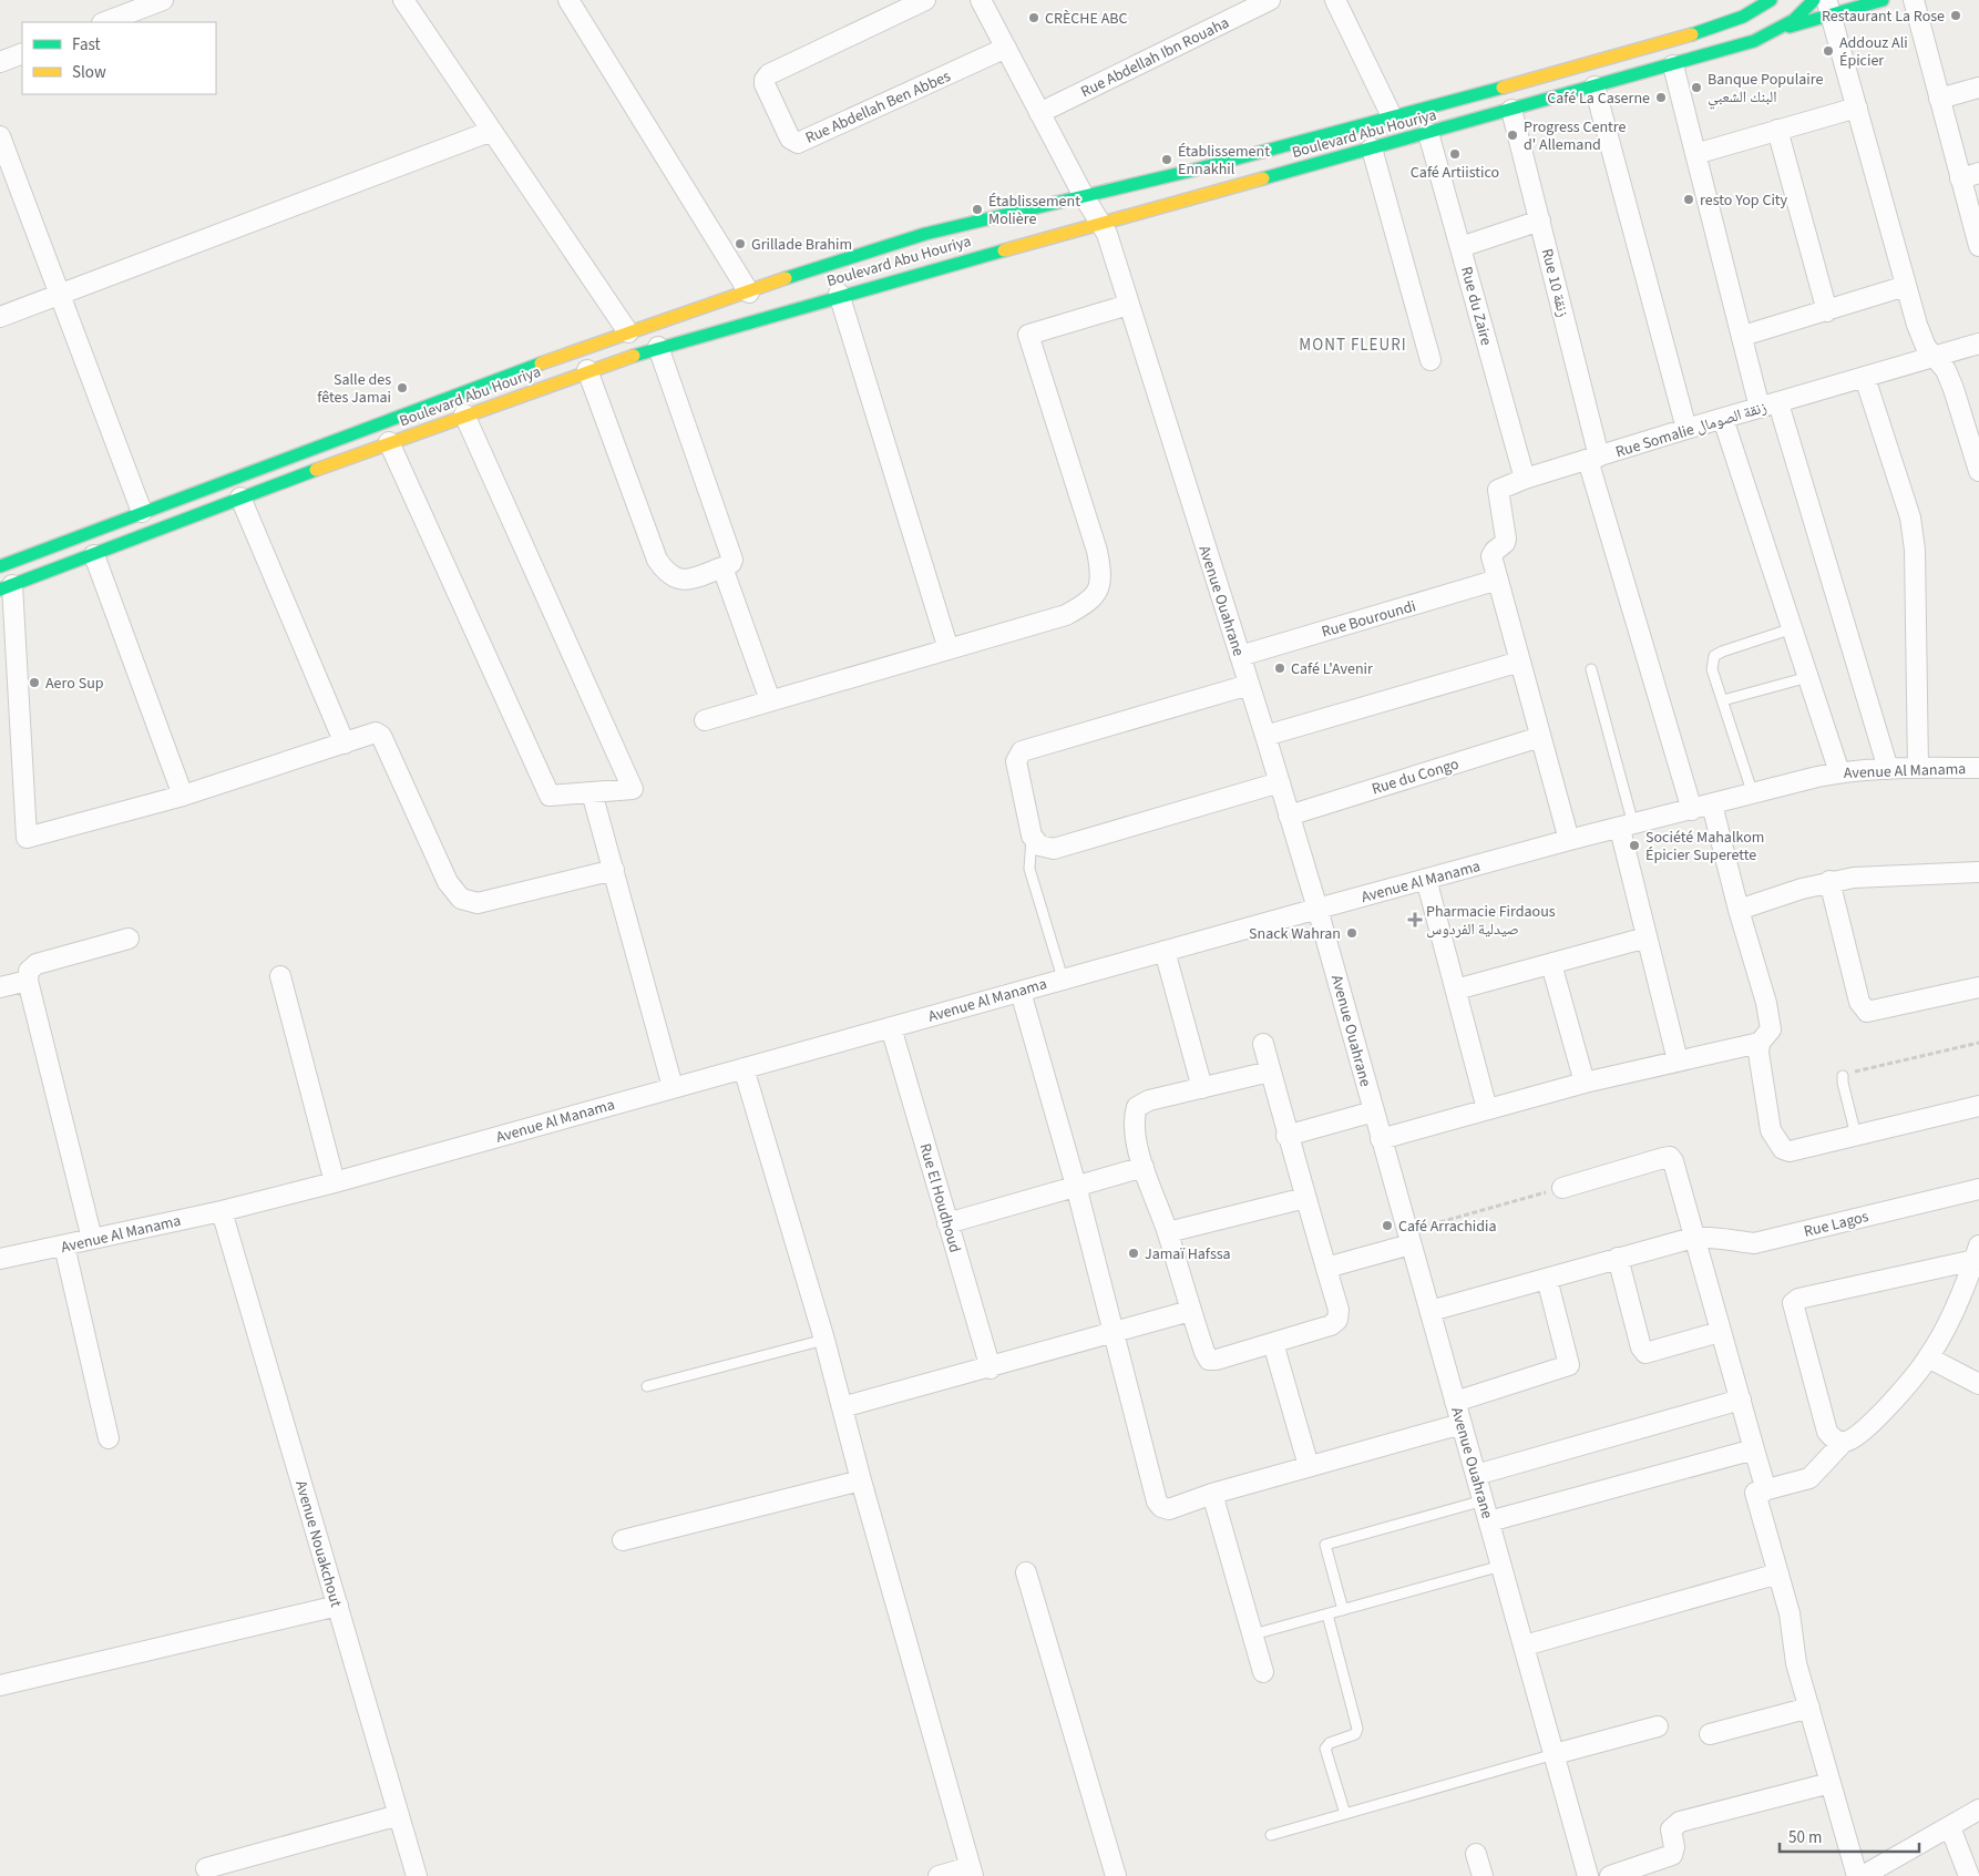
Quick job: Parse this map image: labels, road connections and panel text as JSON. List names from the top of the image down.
{
  "streets": {
    "main road": ["Boulevard Abu Houriya"],
    "street": [
      "Rue Abdellah Ibn Rouaha",
      "Rue Abdellah Ben Abbes",
      "Rue 10 زنقة",
      "Rue du Zaire",
      "Rue Somalie زنقة الصومال",
      "Avenue Ouahrane",
      "Rue Bouroundi",
      "Avenue Al Manama",
      "Rue du Congo",
      "Rue El Houdhoud",
      "Rue Lagos",
      "Avenue Nouakchout"
    ]
  },
  "crossings": [
    ["Rue Abdellah Ibn Rouaha", "Avenue Ouahrane"],
    ["Rue Abdellah Ben Abbes", "Avenue Ouahrane"],
    ["Boulevard Abu Houriya", "Rue 10 زنقة"],
    ["Boulevard Abu Houriya", "Rue du Zaire"],
    ["Boulevard Abu Houriya", "Avenue Ouahrane"],
    ["Rue 10 زنقة", "Rue Somalie زنقة الصومال"],
    ["Rue 10 زنقة", "Avenue Al Manama"],
    ["Rue du Zaire", "Rue Somalie زنقة الصومال"],
    ["Rue Somalie زنقة الصومال", "Rue Bouroundi"],
    ["Avenue Ouahrane", "Rue Bouroundi"],
    ["Avenue Ouahrane", "Avenue Al Manama"],
    ["Avenue Ouahrane", "Rue du Congo"],
    ["Avenue Ouahrane", "Rue Lagos"],
    ["Avenue Al Manama", "Rue El Houdhoud"],
    ["Avenue Al Manama", "Avenue Nouakchout"]
  ],
  "districts": ["MONT FLEURI"],
  "places": {
    "other": [
      "Restaurant La Rose",
      "CRÈCHE ABC",
      "Addouz Ali Épicier",
      "Banque Populaire البنك الشعبي",
      "Café La Caserne",
      "Progress Centre d' Allemand",
      "Café Artiistico",
      "Établissement Ennakhil",
      "resto Yop City",
      "Établissement Molière",
      "Grillade Brahim",
      "Salle des fêtes Jamai",
      "Café L'Avenir",
      "Aero Sup",
      "Société Mahalkom Épicier Superette",
      "Snack Wahran",
      "Café Arrachidia",
      "Jamaï Hafssa"
    ],
    "health": ["Pharmacie Firdaous صيدلية الفردوس"]
  },
  "legend": ["Fast", "Slow"],
  "scale_bar": "50 m"
}
